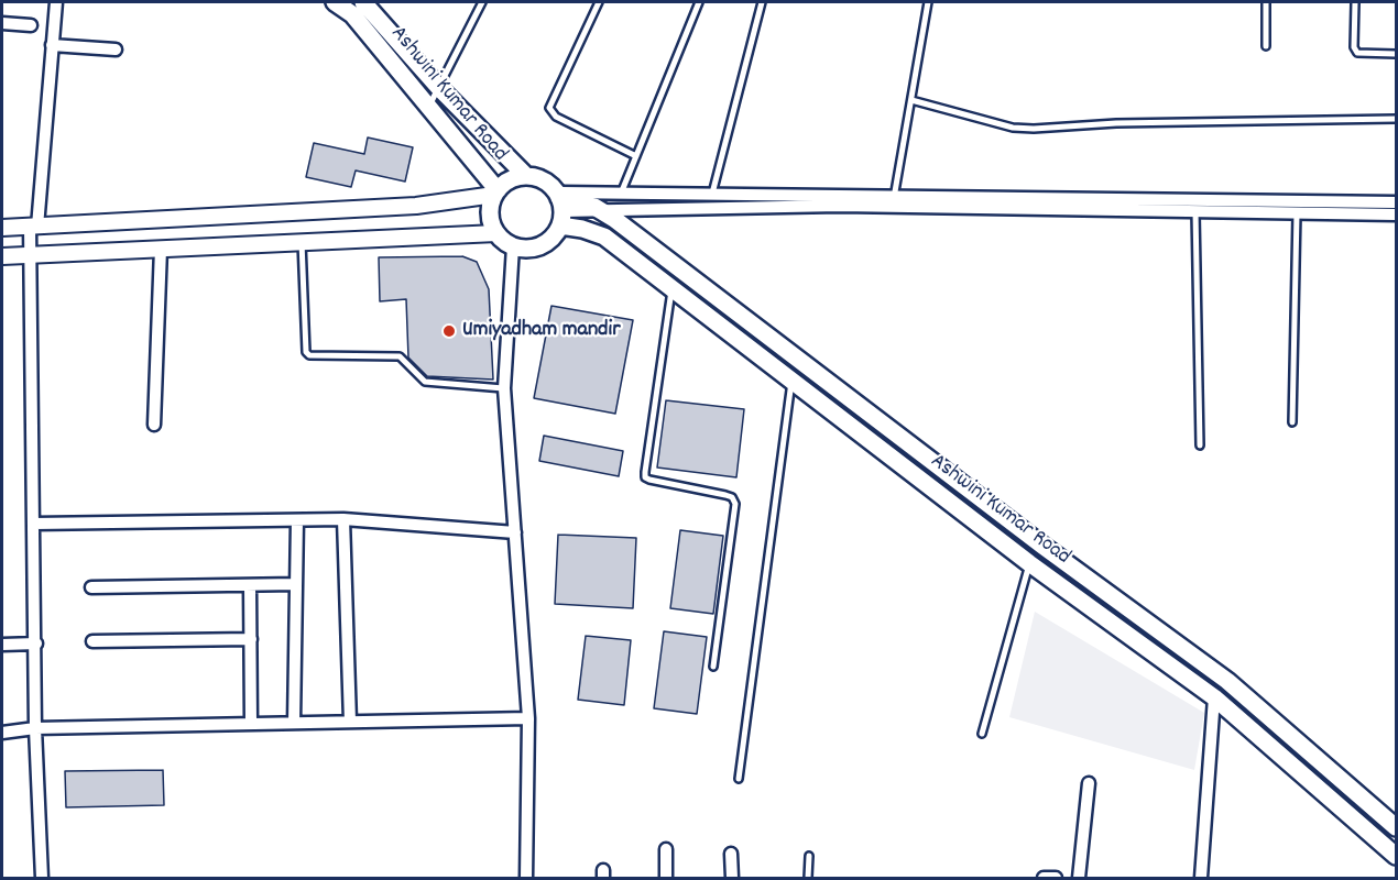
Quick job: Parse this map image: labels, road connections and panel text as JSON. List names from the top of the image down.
{
  "streets": {
    "main road": ["Ashwini Kumar Road"]
  },
  "places": ["Umiyadham mandir"]
}
